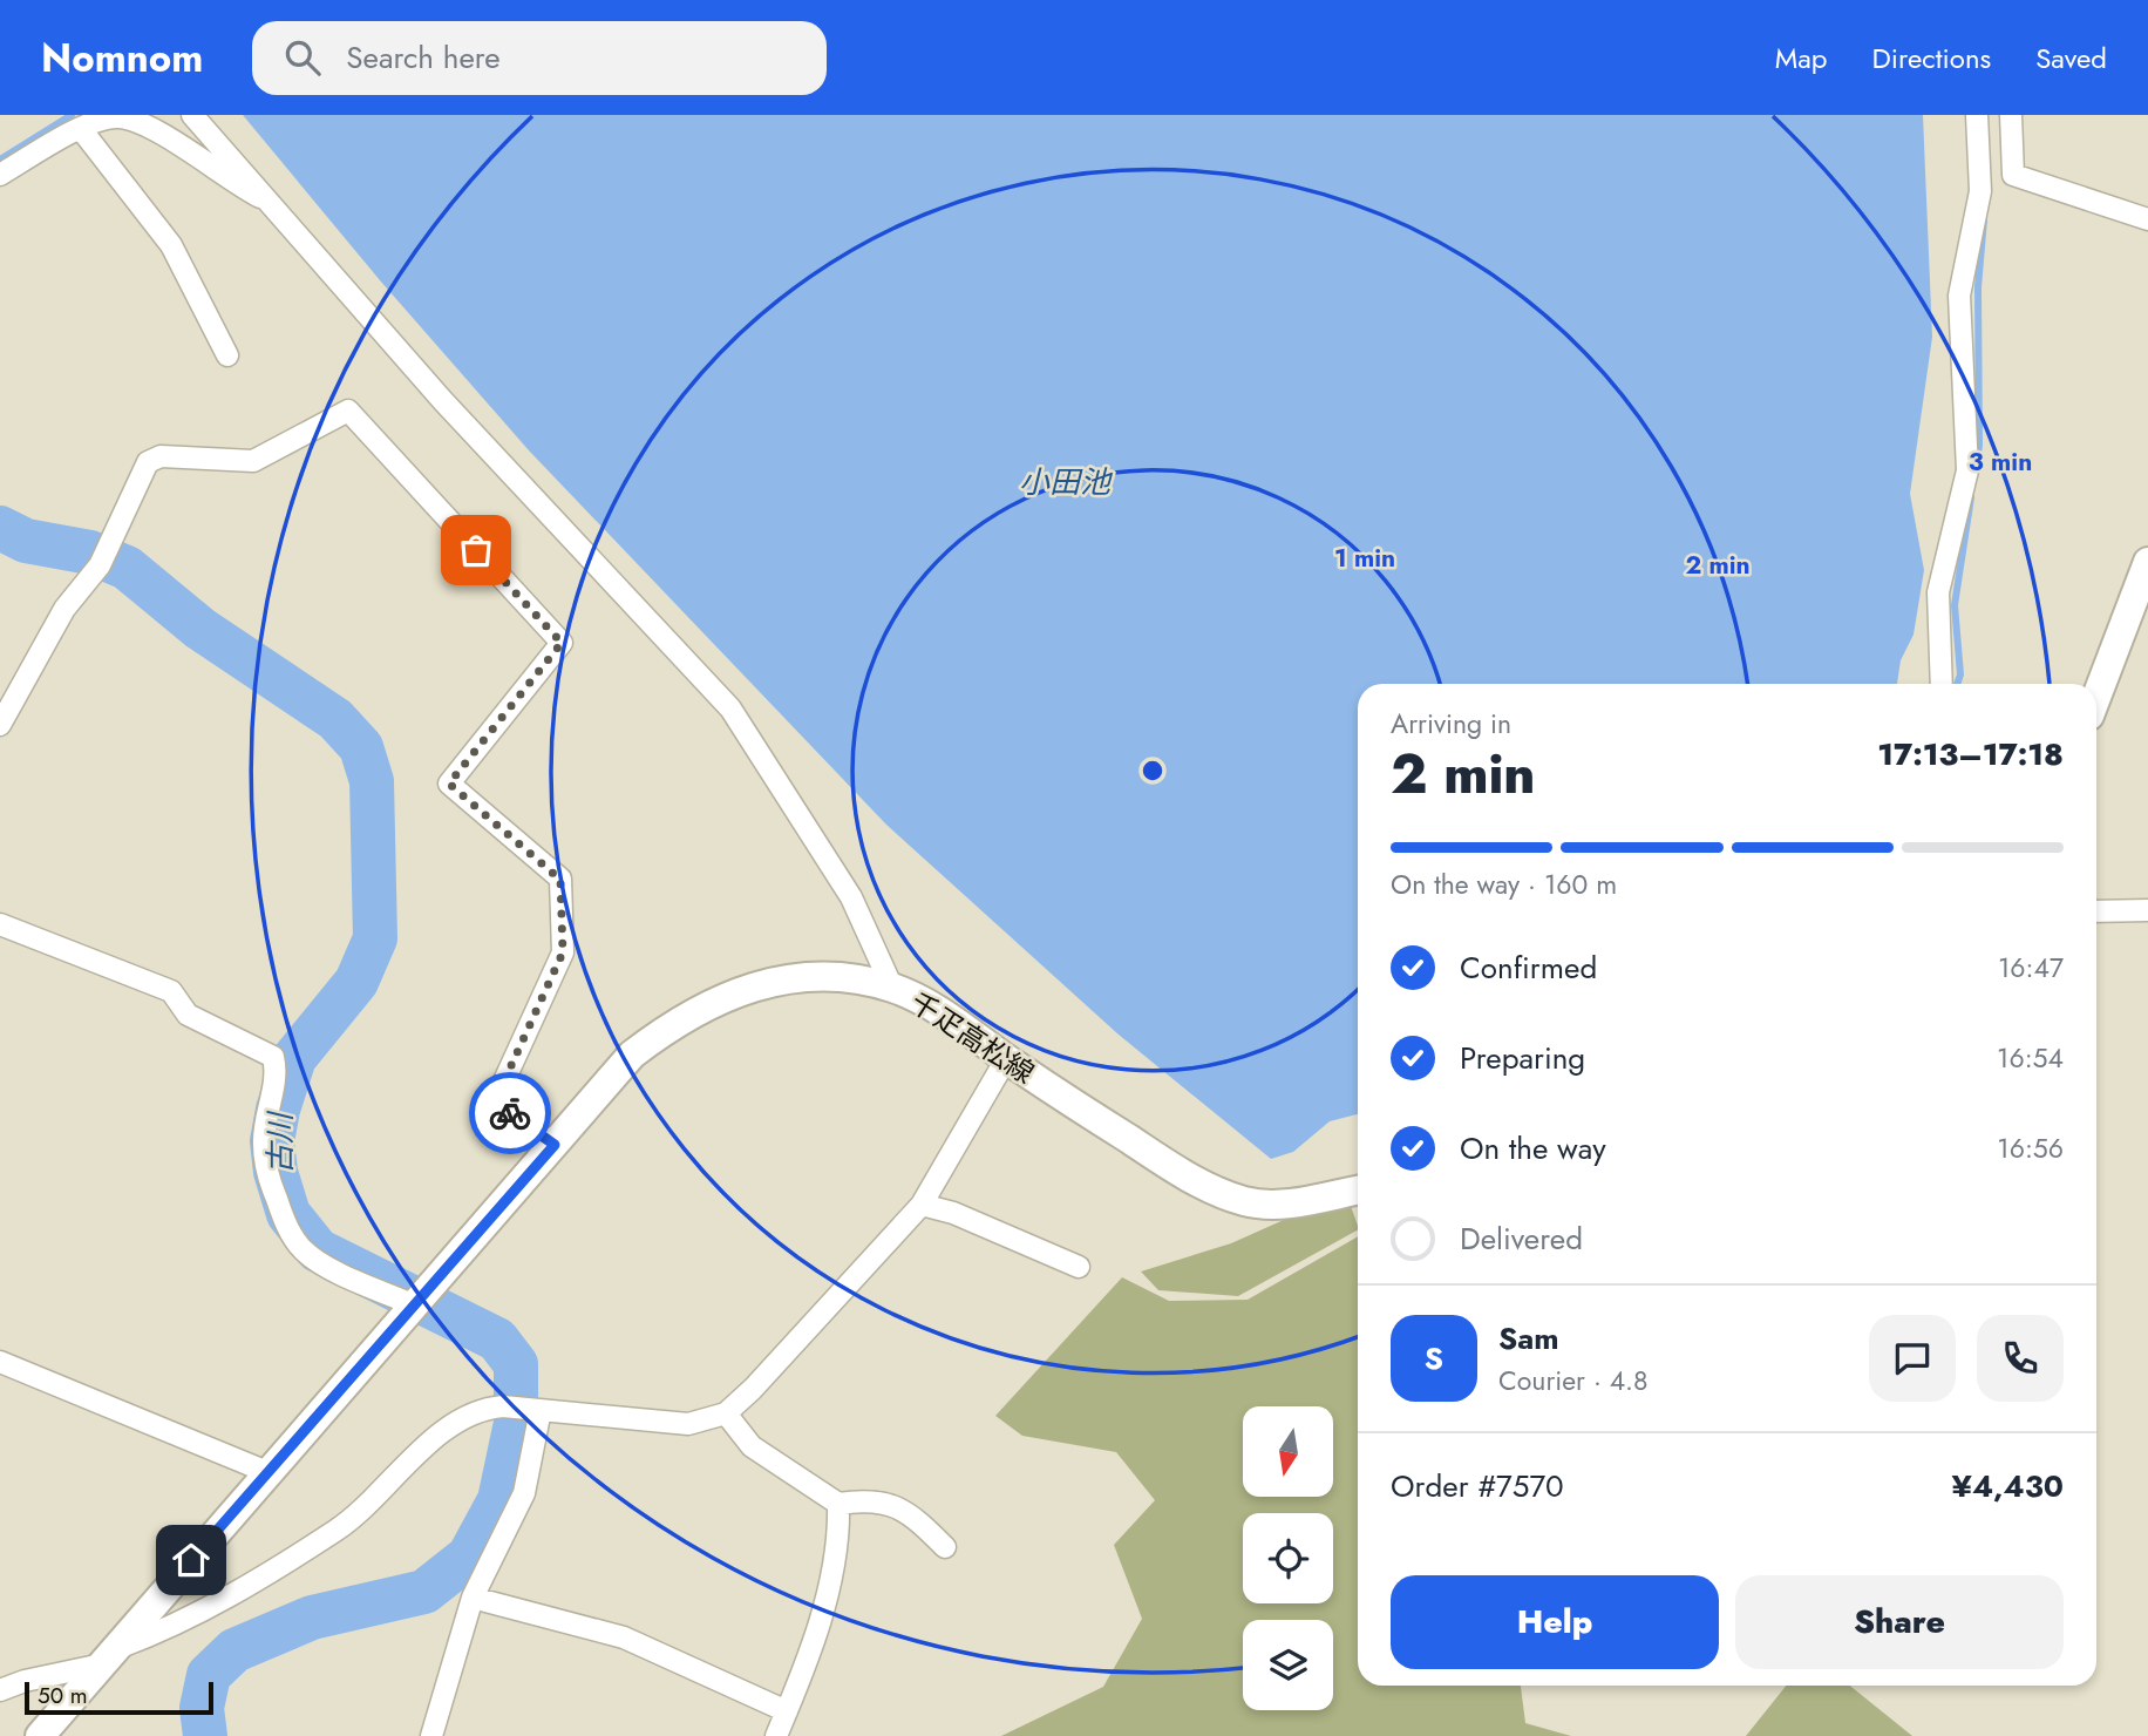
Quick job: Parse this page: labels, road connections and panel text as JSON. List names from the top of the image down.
{
  "streets": {
    "main road": ["千疋高松線"]
  },
  "water": ["小田池", "古川"],
  "scale_bar": "50 m",
  "north": "bottom",
  "page": {
    "header": "Nomnom",
    "search": "Search here",
    "nav": ["Map", "Directions", "Saved"],
    "heading": ["2 min", "Arriving in", "17:13–17:18"],
    "panel": [
      "Sam",
      "Courier · 4.8",
      "Order #7570",
      "¥4,430"
    ],
    "bar": "On the way · 160 m",
    "list": [
      ["Confirmed", "16:47"],
      ["Preparing", "16:54"],
      ["On the way", "16:56"],
      "Delivered"
    ],
    "round": "S",
    "buttons": ["Help", "Share"],
    "scale": "50 m"
  },
  "rings": ["3 min", "1 min", "2 min"]
}
